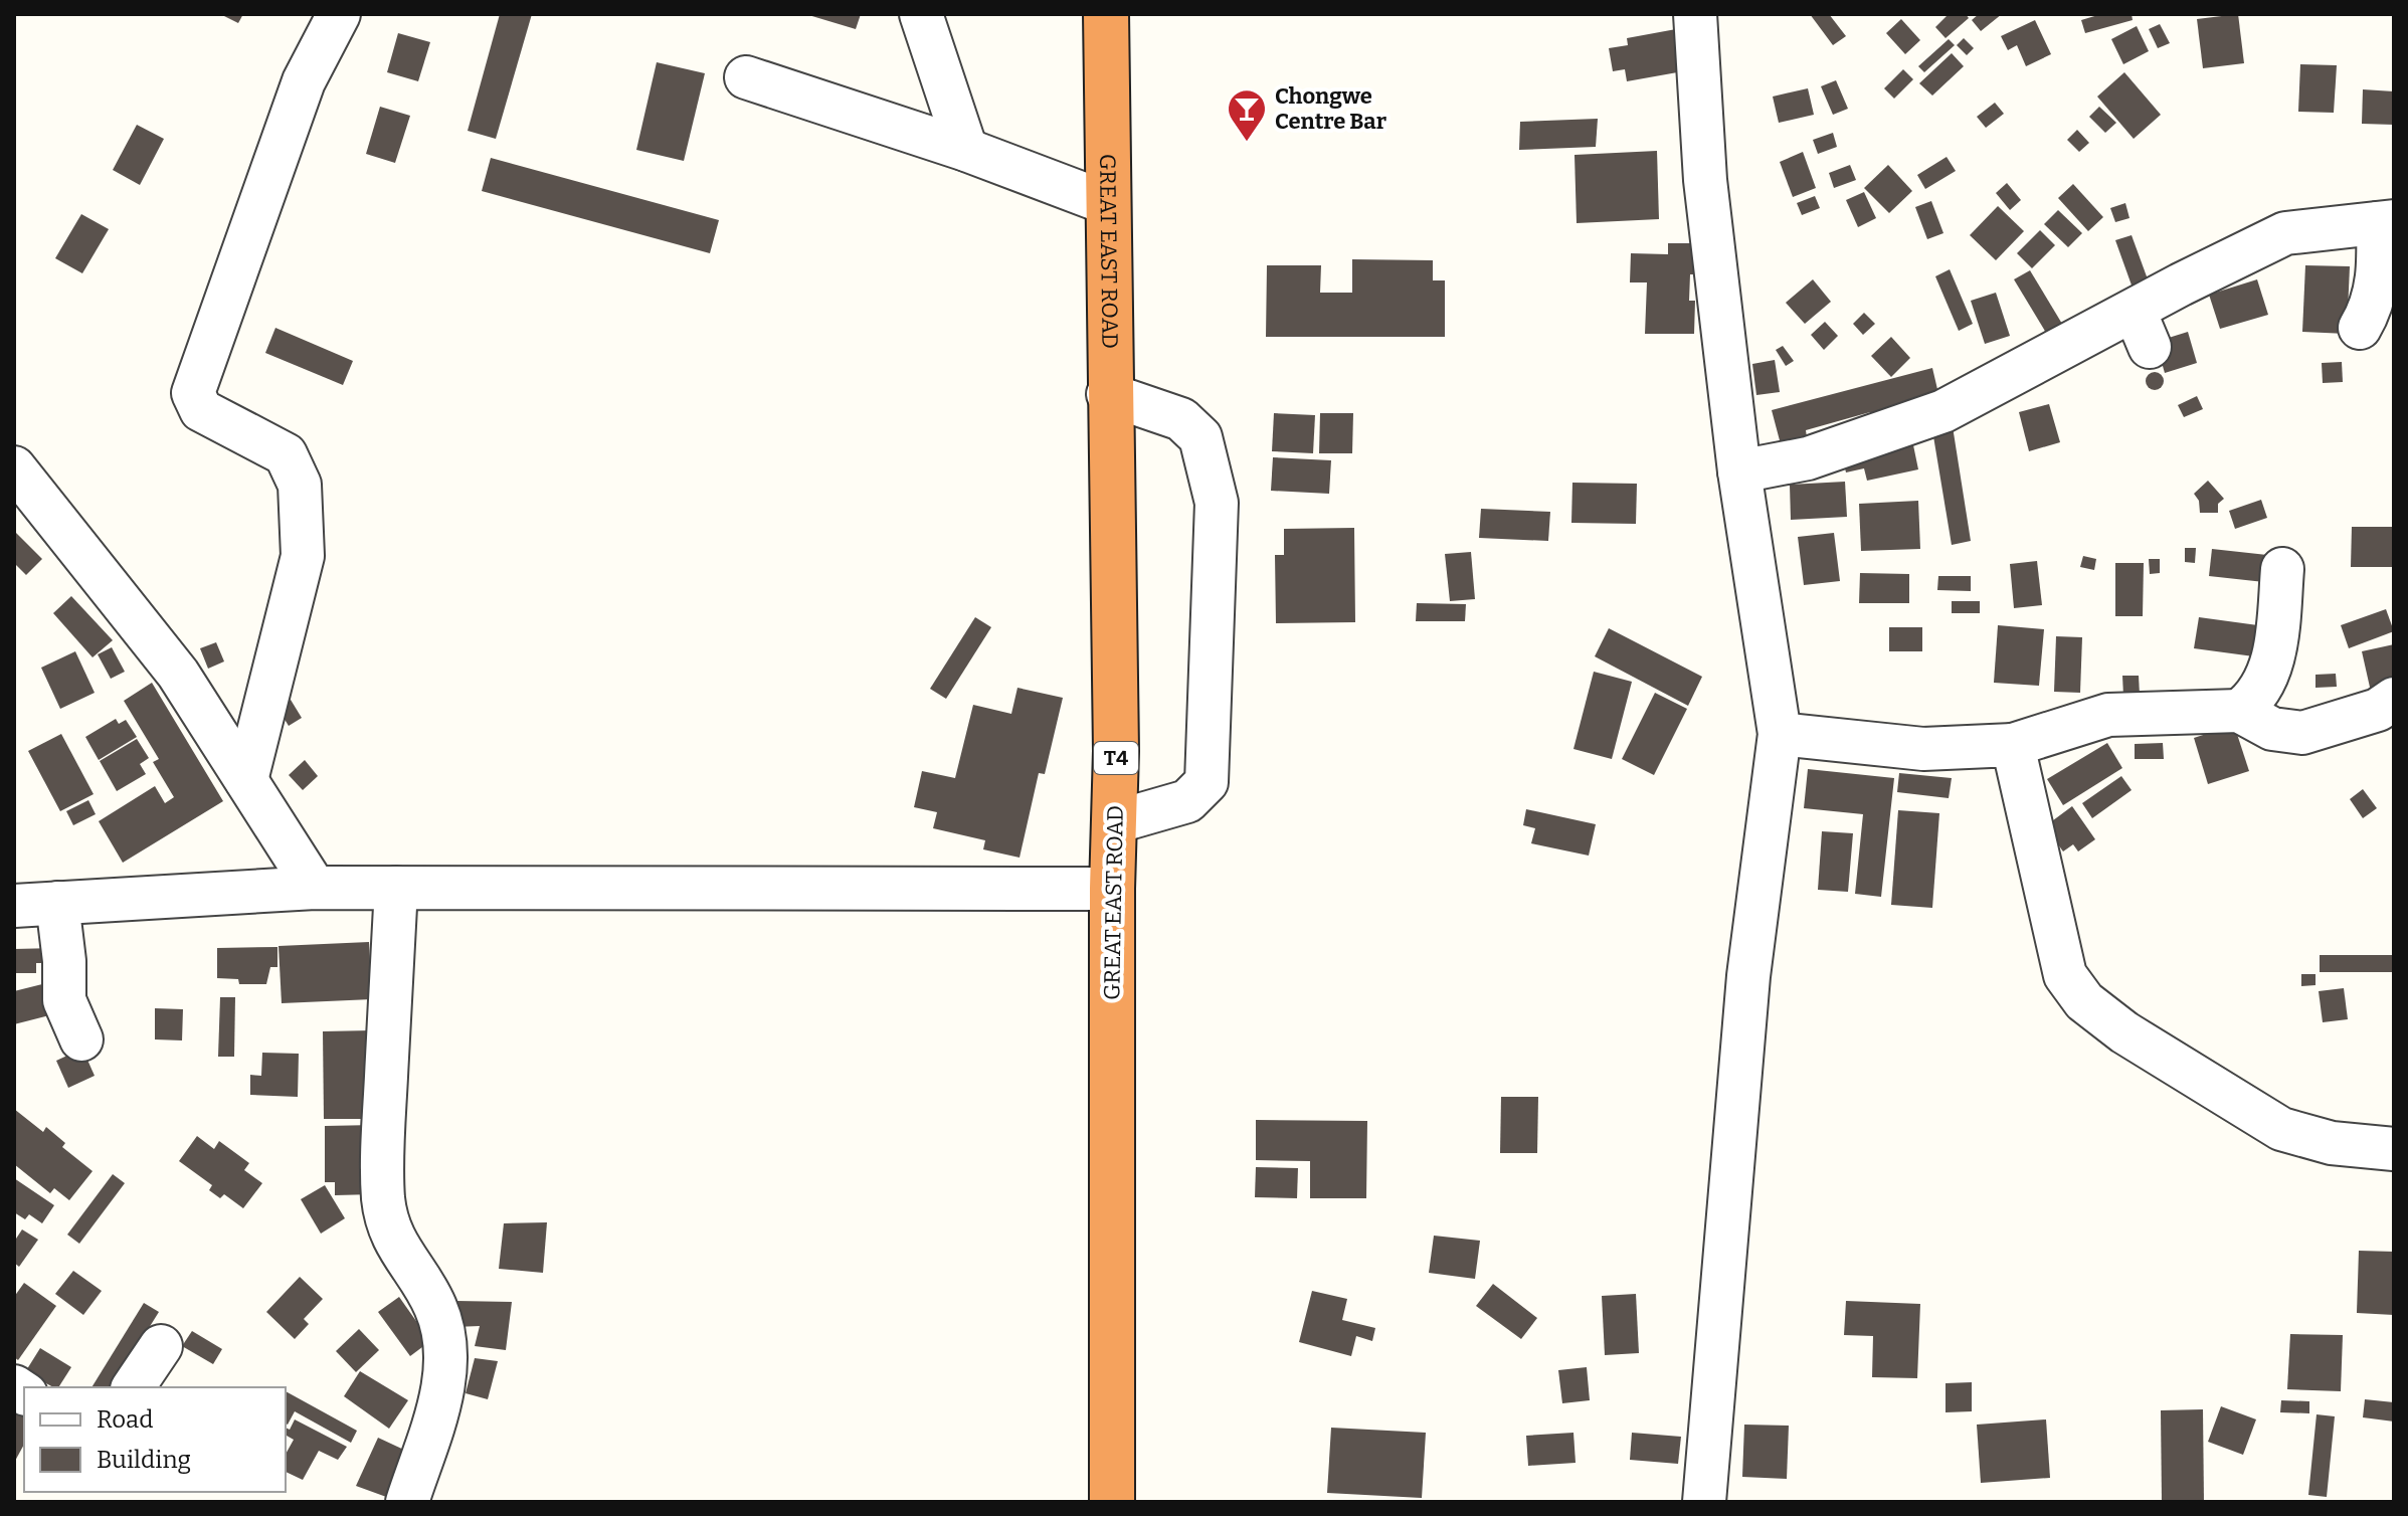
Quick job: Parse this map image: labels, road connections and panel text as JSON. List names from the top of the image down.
{
  "streets": {
    "highway": ["GREAT EAST ROAD", "T4"]
  },
  "places": {
    "bar": ["Chongwe Centre Bar"]
  },
  "legend": ["Road", "Building"]
}
